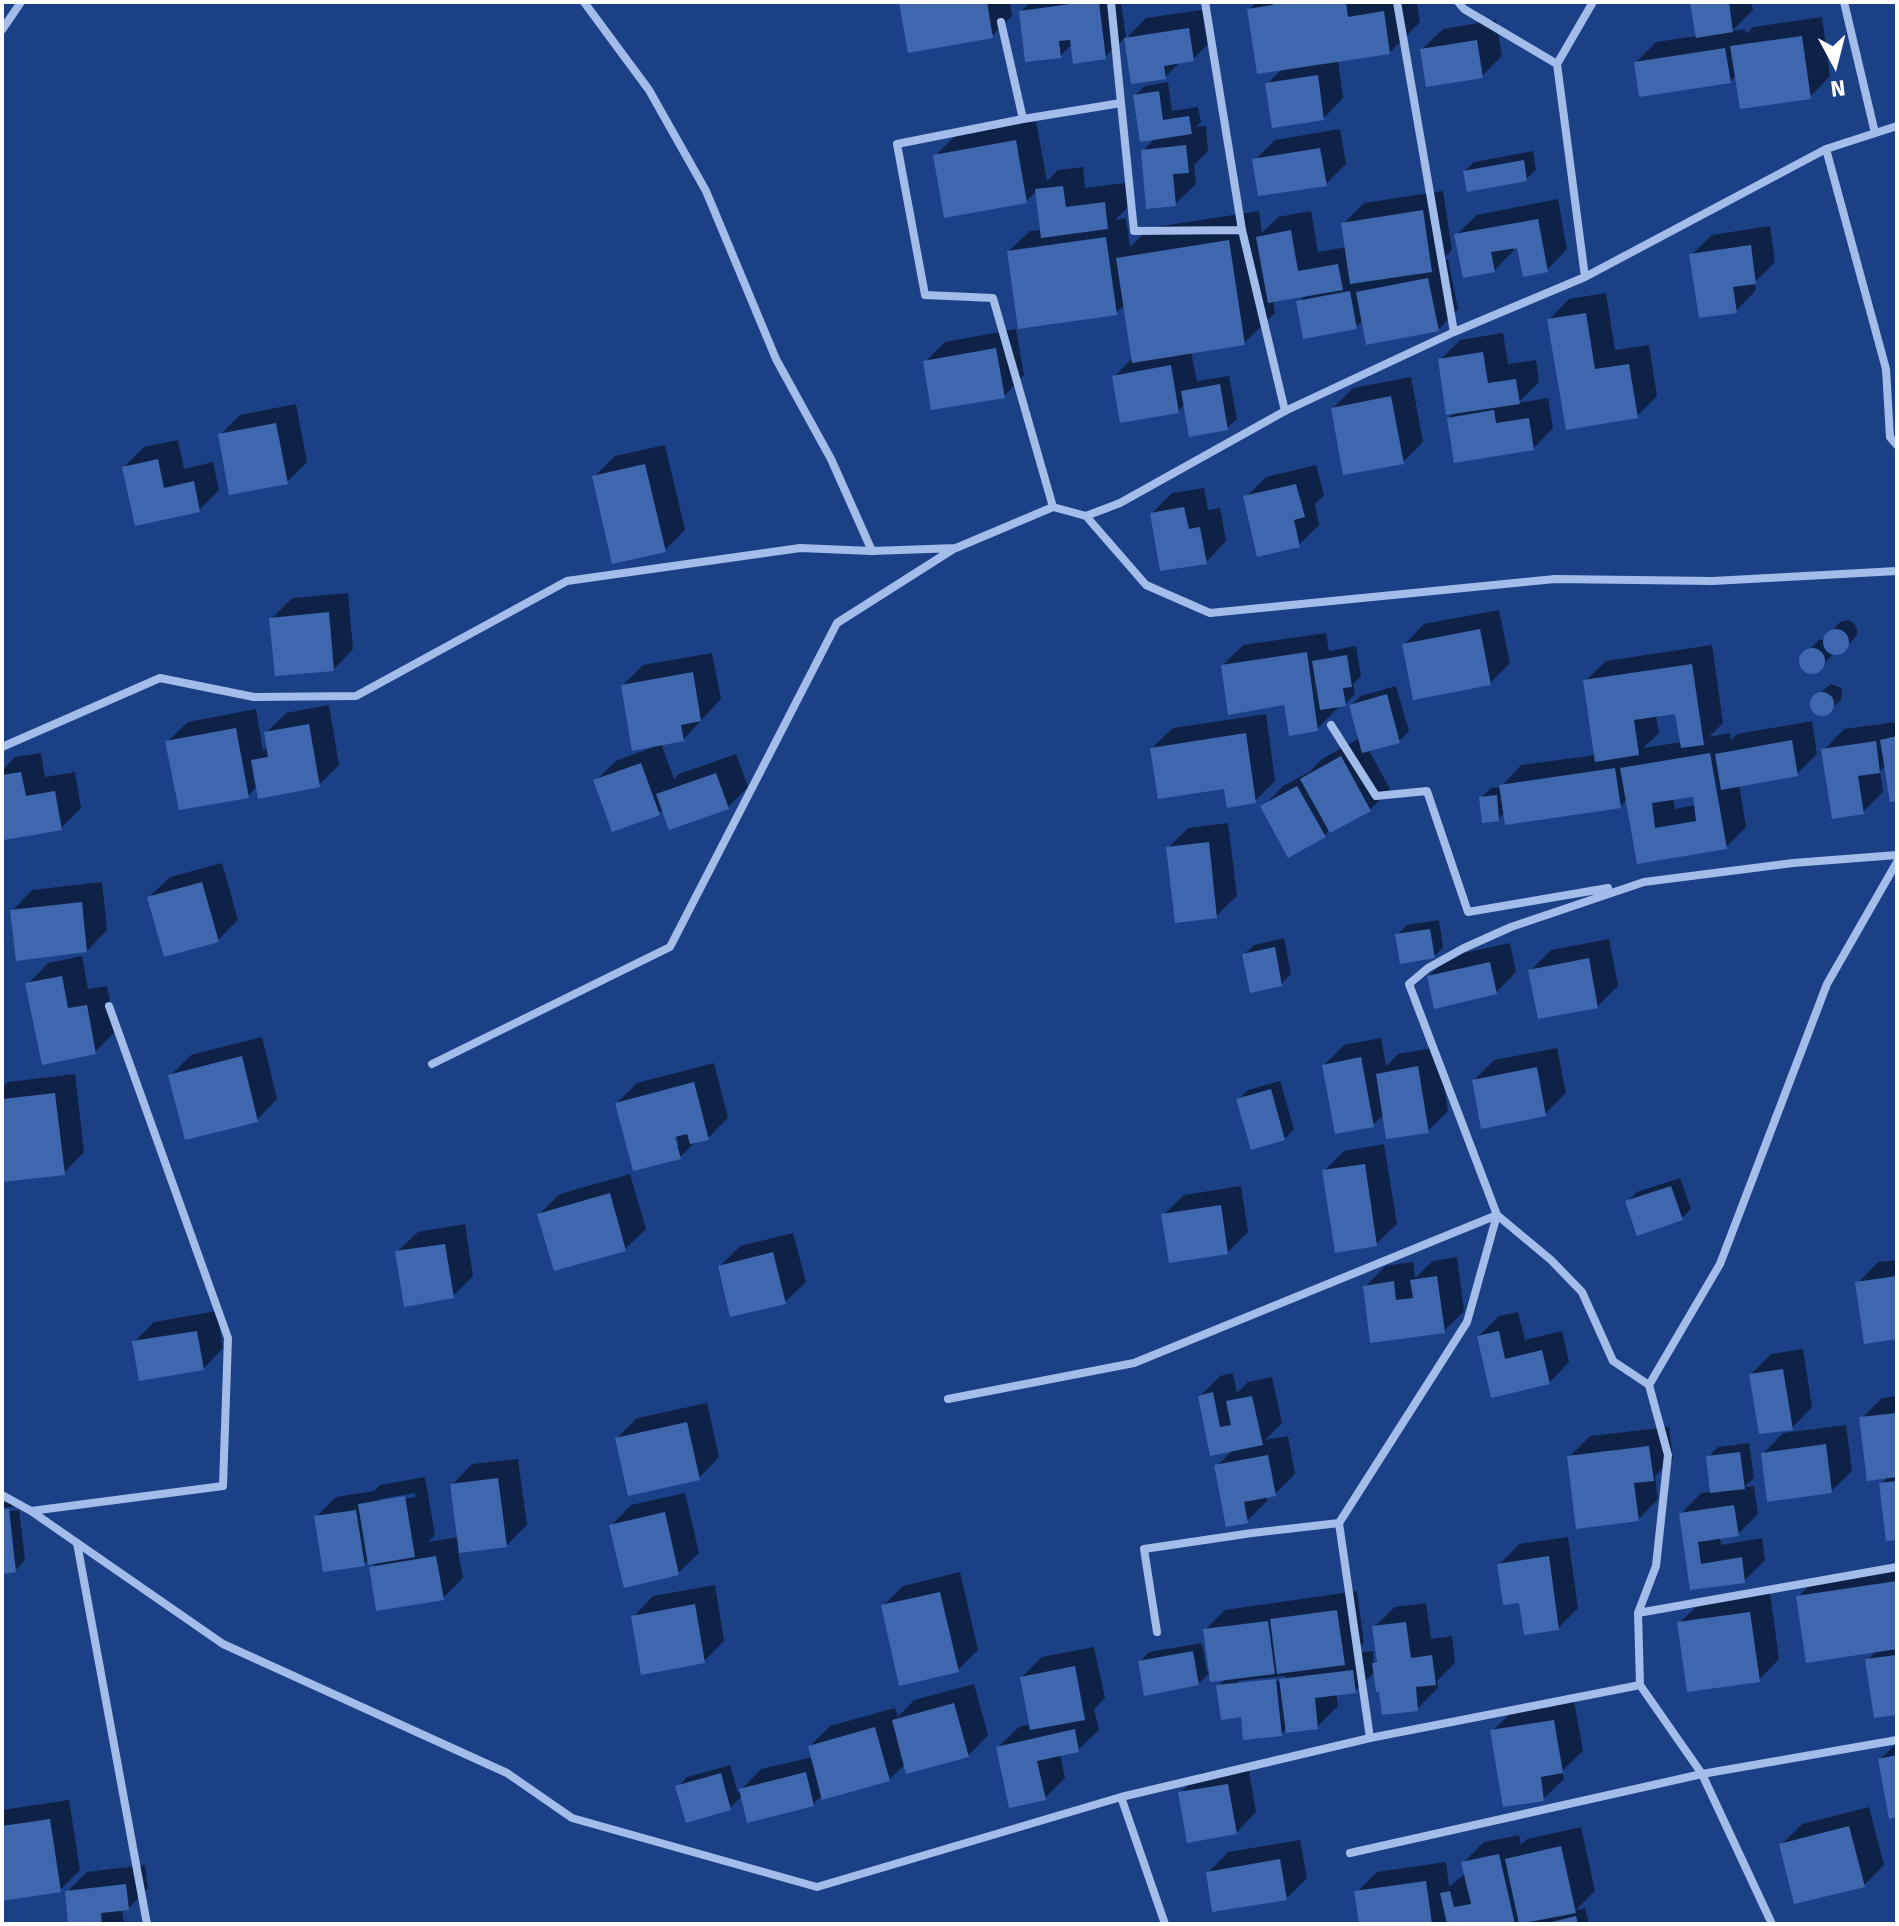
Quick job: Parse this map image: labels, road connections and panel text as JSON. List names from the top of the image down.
{
  "north": "bottom"
}
